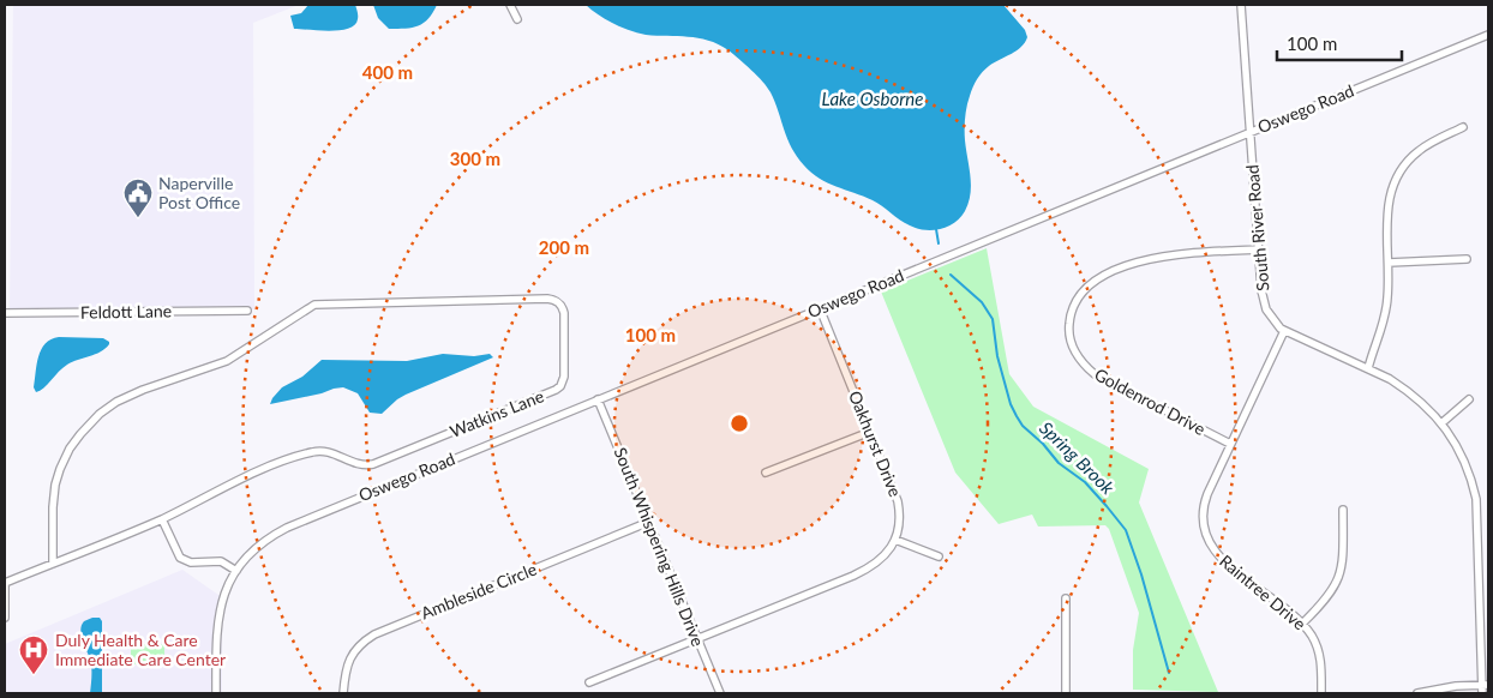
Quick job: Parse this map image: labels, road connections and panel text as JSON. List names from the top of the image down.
{
  "streets": {
    "street": [
      "Oswego Road",
      "South River Road",
      "Feldott Lane",
      "Goldenrod Drive",
      "Watkins Lane",
      "Oakhurst Drive",
      "South Whispering Hills Drive",
      "Ambleside Circle",
      "Raintree Drive"
    ]
  },
  "crossings": [
    ["Oswego Road", "South River Road"],
    ["Oswego Road", "Oakhurst Drive"],
    ["Oswego Road", "South Whispering Hills Drive"],
    ["South River Road", "Goldenrod Drive"],
    ["South River Road", "Raintree Drive"],
    ["Goldenrod Drive", "Raintree Drive"],
    ["South Whispering Hills Drive", "Ambleside Circle"]
  ],
  "water": ["Lake Osborne", "Spring Brook"],
  "places": {
    "public building": ["Naperville Post Office"],
    "hospital": ["Duly Health & Care Immediate Care Center"]
  },
  "scale_bar": "100 m",
  "rings": [
    "400 m",
    "300 m",
    "200 m",
    "100 m"
  ]
}
